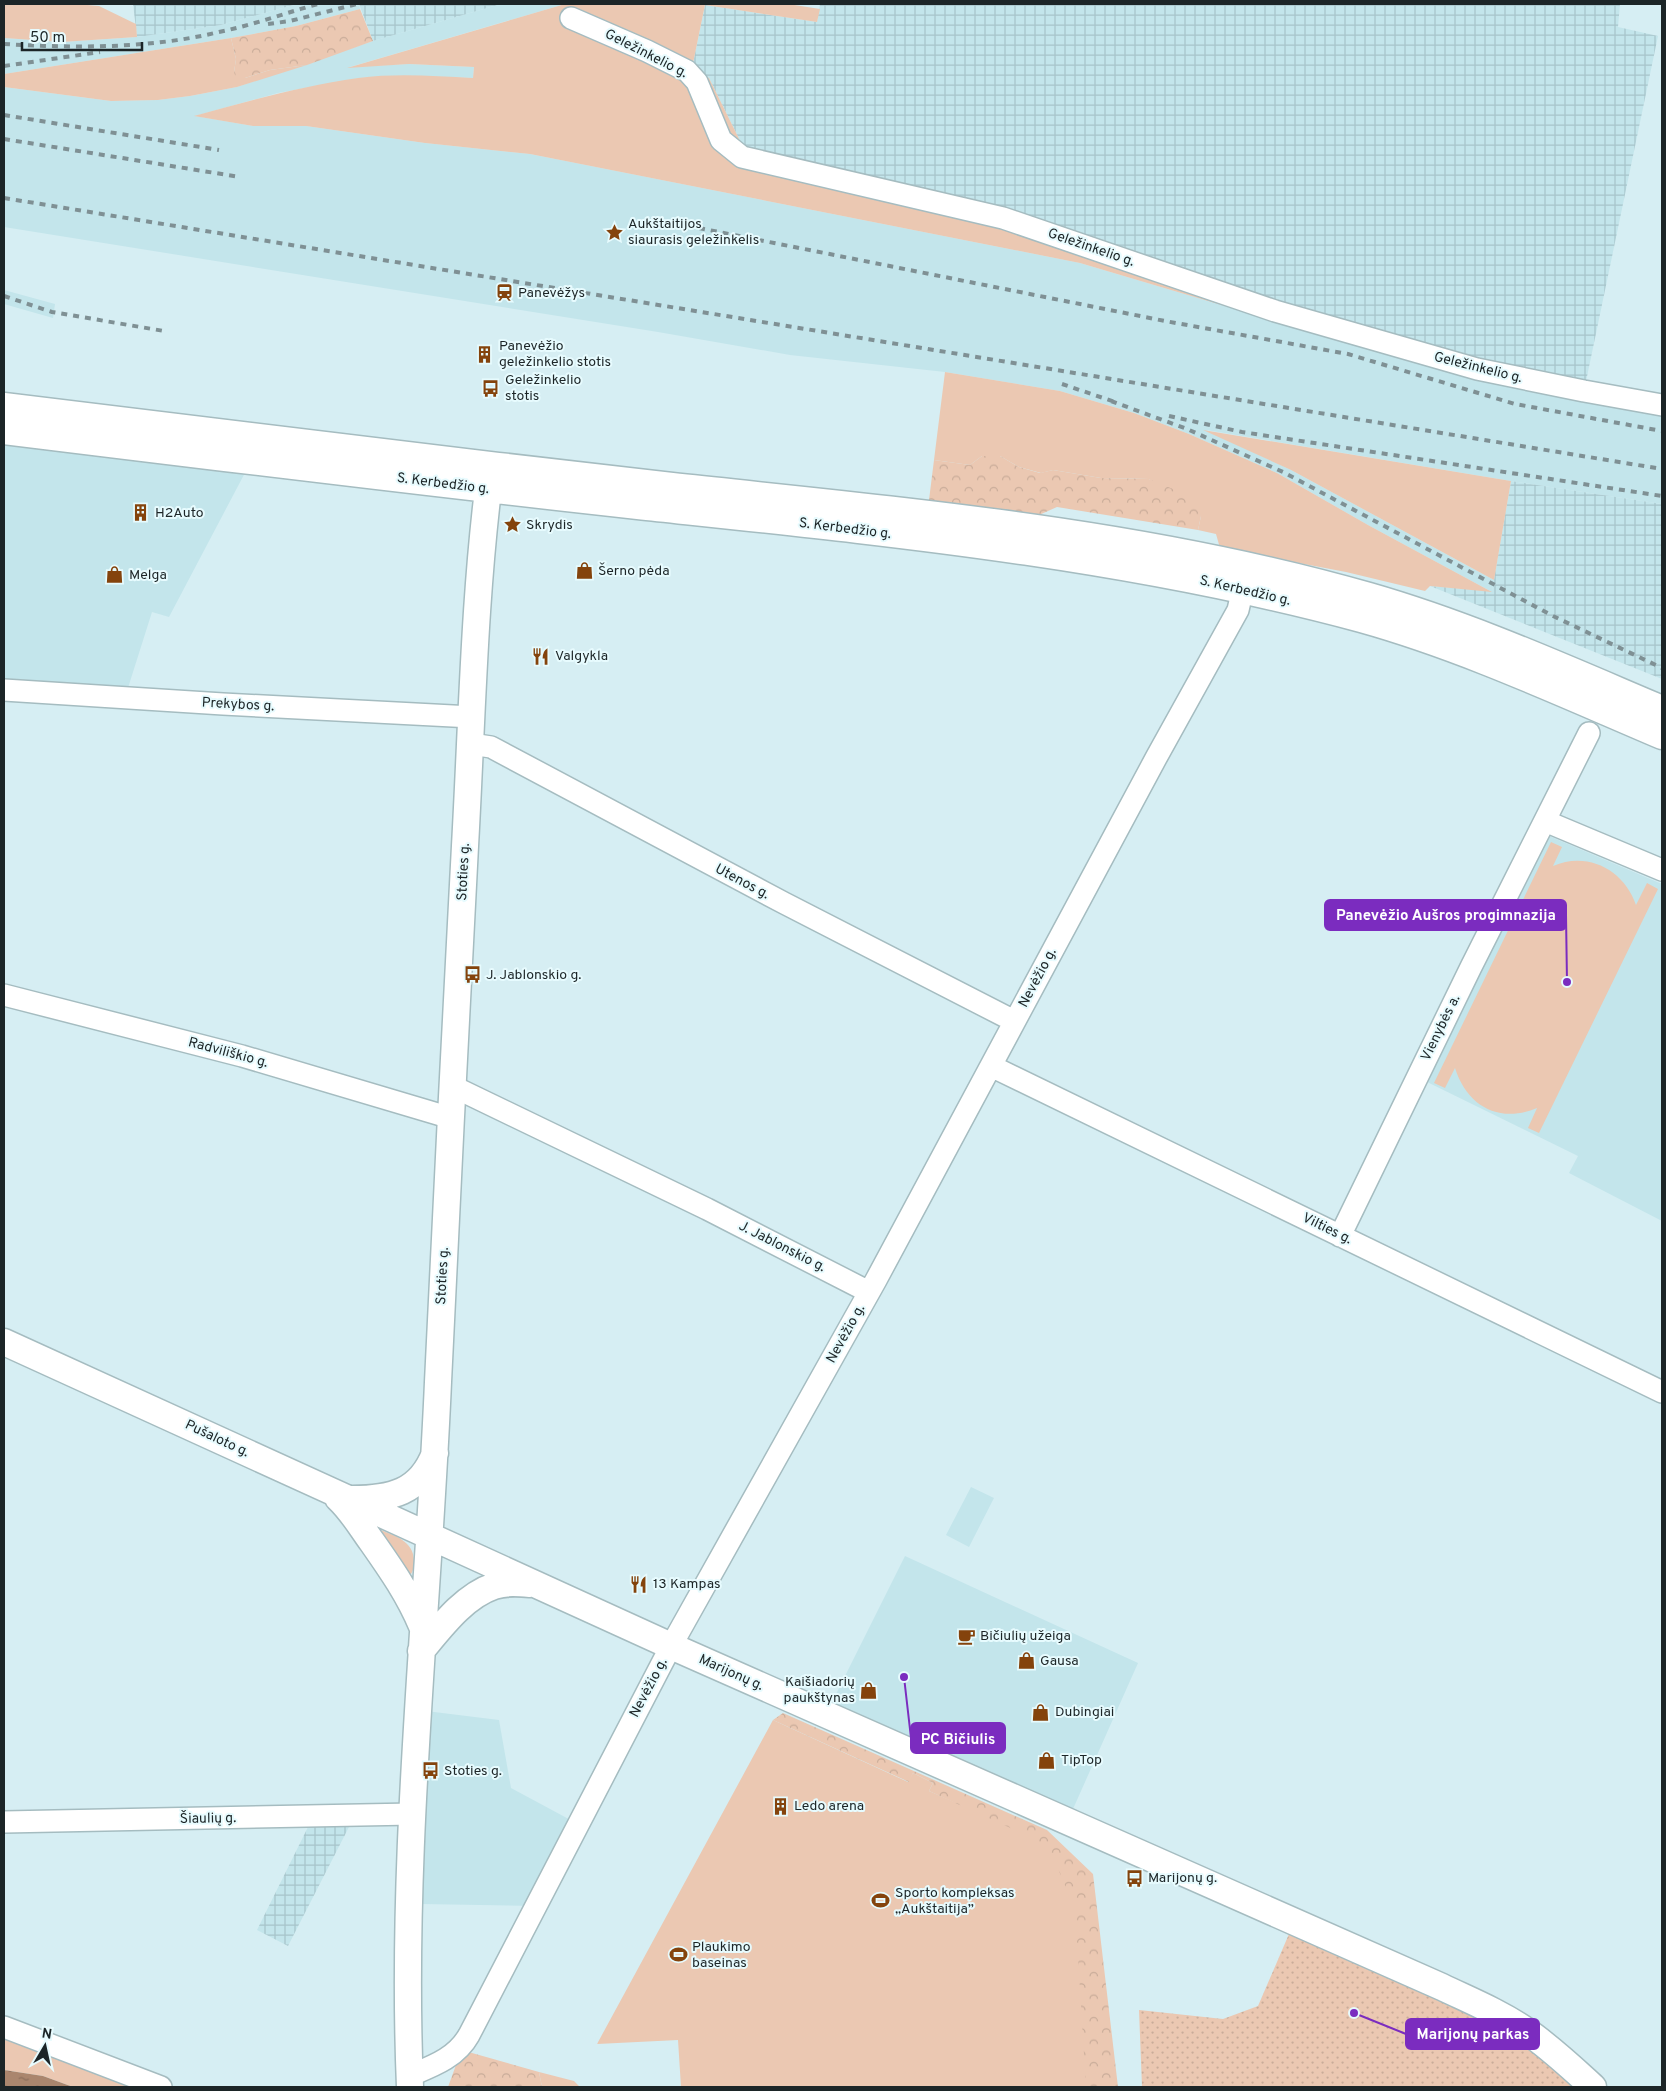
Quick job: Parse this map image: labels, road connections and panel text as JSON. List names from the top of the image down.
{
  "streets": {
    "main road": [
      "S. Kerbedžio g.",
      "Stoties g.",
      "Pušaloto g.",
      "Marijonų g."
    ],
    "street": [
      "Geležinkelio g.",
      "Prekybos g.",
      "Utenos g.",
      "Nevėžio g.",
      "Vienybės a.",
      "Radviliškio g.",
      "Vilties g.",
      "J. Jablonskio g.",
      "Šiaulių g."
    ]
  },
  "crossings": [
    ["S. Kerbedžio g.", "Stoties g."],
    ["S. Kerbedžio g.", "Nevėžio g."],
    ["Prekybos g.", "Stoties g."],
    ["Stoties g.", "Utenos g."],
    ["Stoties g.", "Nevėžio g."],
    ["Stoties g.", "Radviliškio g."],
    ["Stoties g.", "J. Jablonskio g."],
    ["Stoties g.", "Pušaloto g."],
    ["Stoties g.", "Marijonų g."],
    ["Stoties g.", "Šiaulių g."],
    ["Utenos g.", "Nevėžio g."],
    ["Nevėžio g.", "Vilties g."],
    ["Nevėžio g.", "J. Jablonskio g."],
    ["Nevėžio g.", "Marijonų g."],
    ["Vienybės a.", "Vilties g."],
    ["Pušaloto g.", "Marijonų g."]
  ],
  "places": {
    "place": ["Aukštaitijos siaurasis geležinkelis", "Skrydis"],
    "station": ["Panevėžys"],
    "building": ["Panevėžio geležinkelio stotis", "H2Auto", "Ledo arena"],
    "bus stop": [
      "Geležinkelio stotis",
      "J. Jablonskio g.",
      "Stoties g.",
      "Marijonų g."
    ],
    "shop": [
      "Šerno pėda",
      "Melga",
      "Gausa",
      "Kaišiadorių paukštynas",
      "Dubingiai",
      "TipTop"
    ],
    "restaurant": ["Valgykla", "13 Kampas"],
    "other": ["Panevėžio Aušros progimnazija", "PC Bičiulis", "Marijonų parkas"],
    "cafe": ["Bičiulių užeiga"],
    "sports": ["Sporto kompleksas „Aukštaitija”", "Plaukimo baseinas"]
  },
  "scale_bar": "50 m",
  "north": "top"
}
